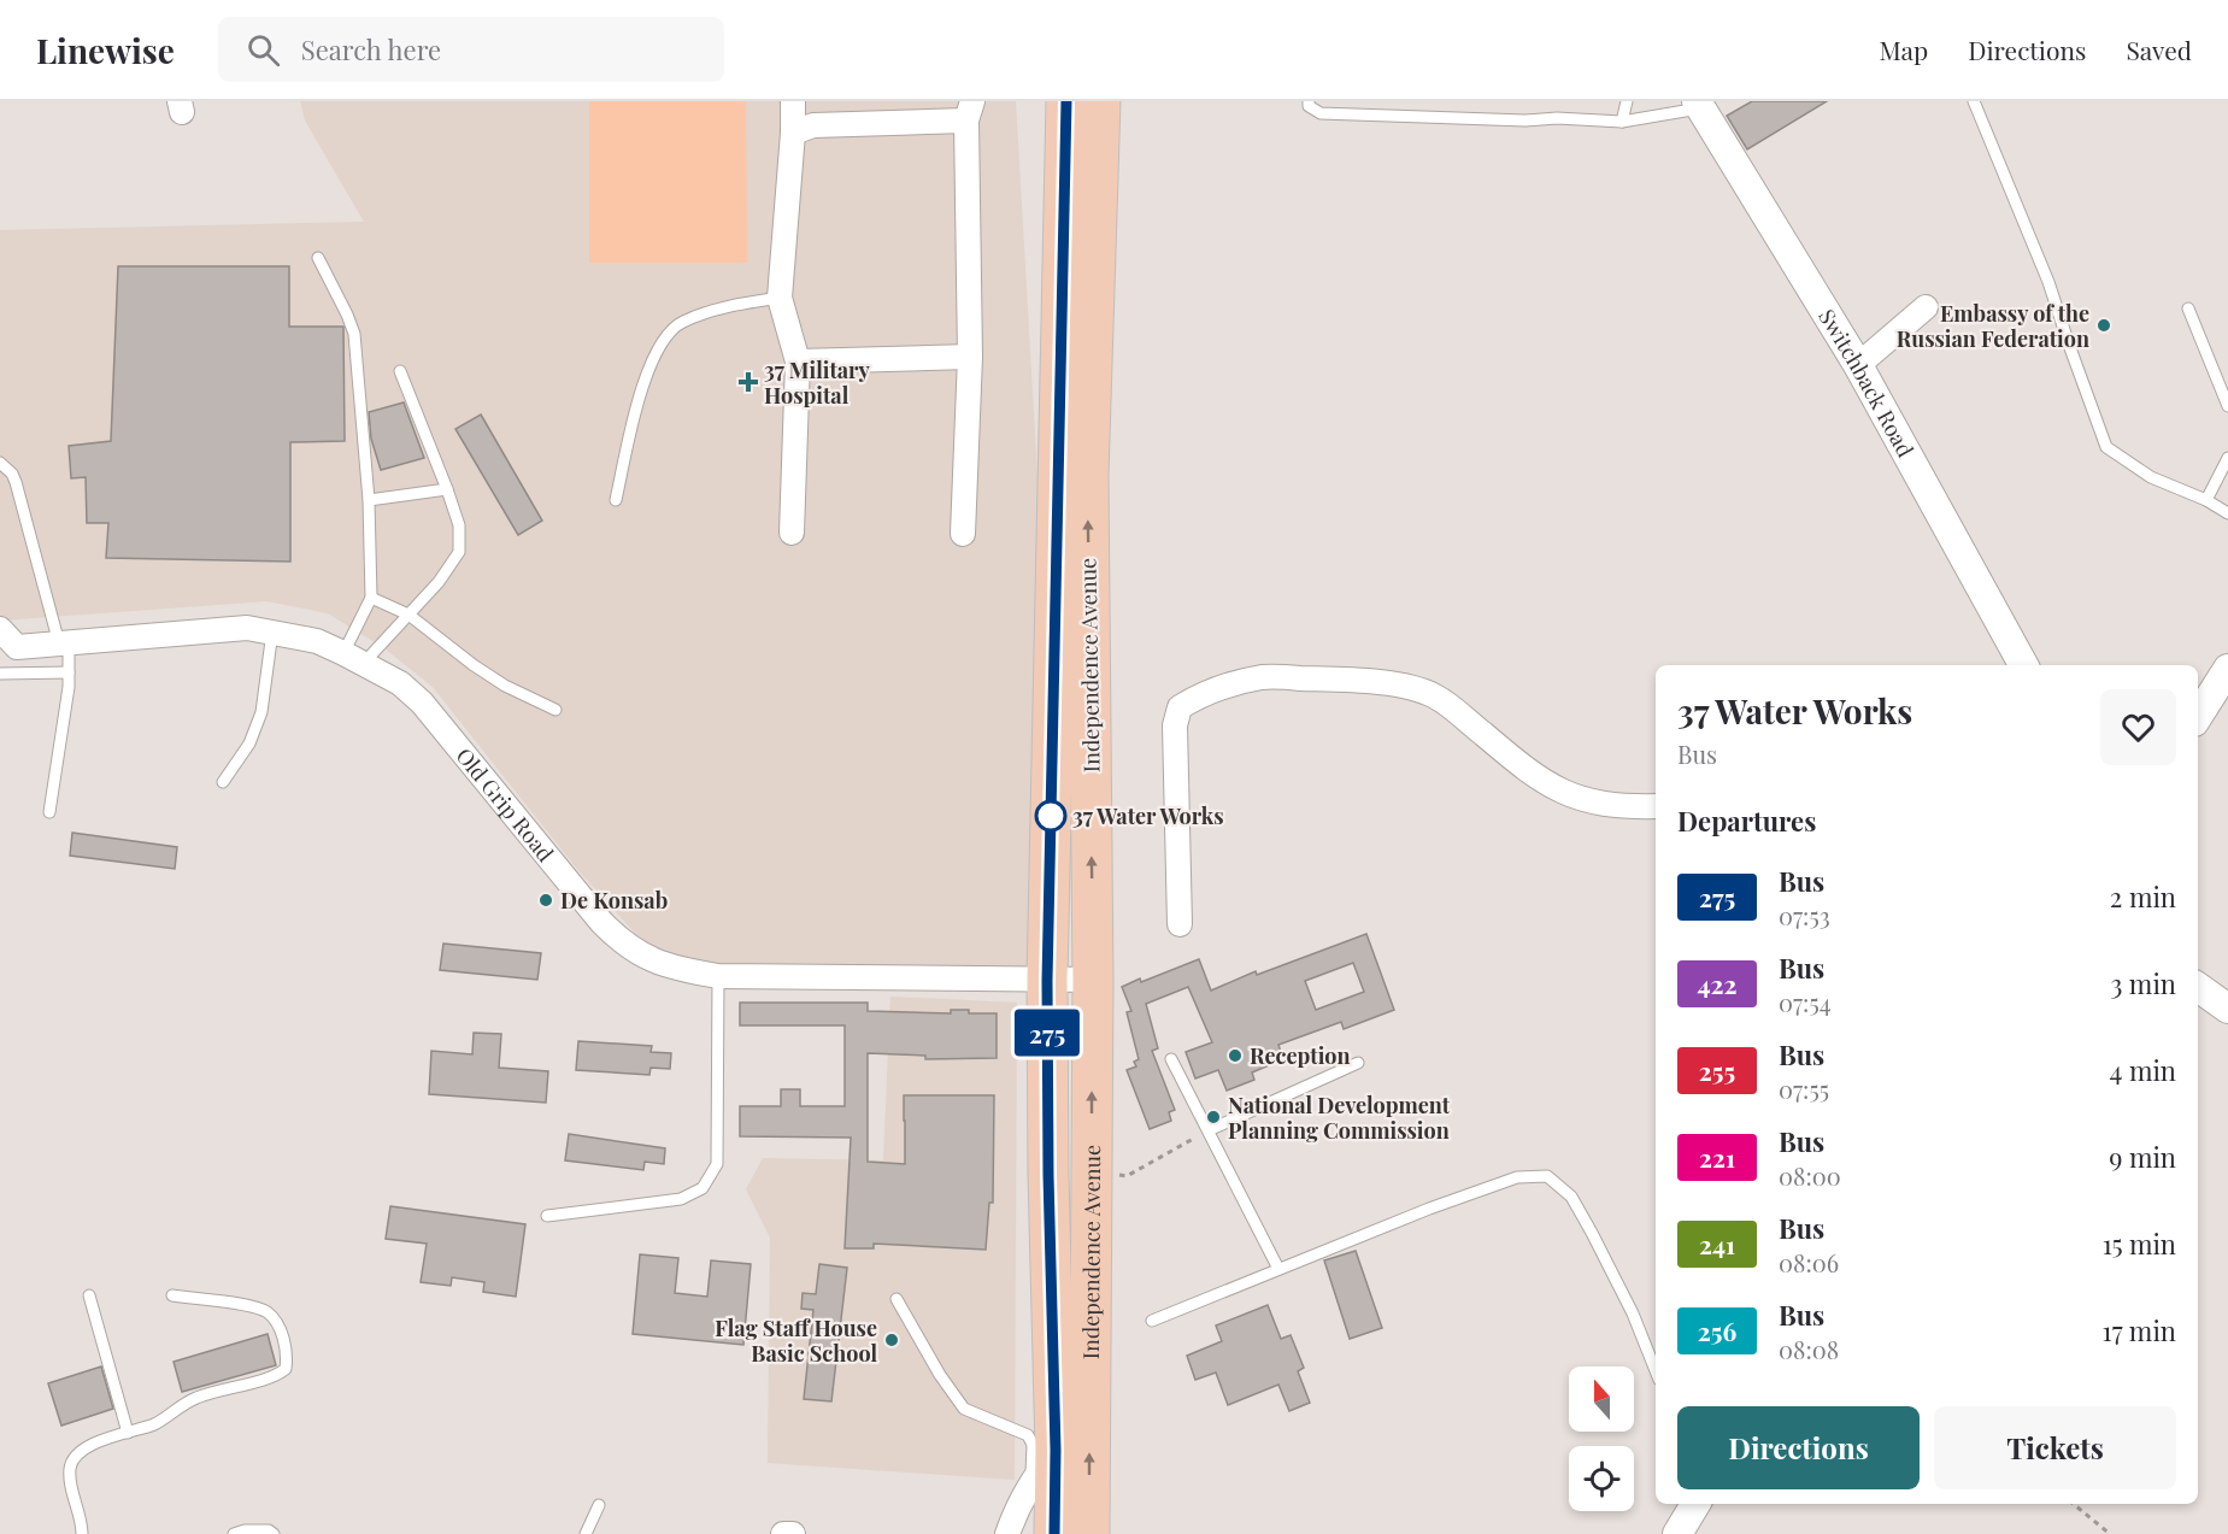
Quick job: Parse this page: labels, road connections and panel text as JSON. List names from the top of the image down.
{
  "streets": {
    "highway": ["Independence Avenue"],
    "street": ["Switchback Road", "Old Grip Road"]
  },
  "crossings": [
    ["Independence Avenue", "Old Grip Road"]
  ],
  "places": {
    "other": [
      "Embassy of the Russian Federation",
      "37 Water Works",
      "De Konsab",
      "Reception",
      "National Development Planning Commission",
      "Flag Staff House Basic School"
    ],
    "health": ["37 Military Hospital"]
  },
  "lines": ["bus line 275"],
  "north": "top",
  "page": {
    "header": "Linewise",
    "search": "Search here",
    "nav": ["Map", "Directions", "Saved"],
    "on_map": "275",
    "heading": [
      ["37 Water Works", "Bus"],
      "Departures"
    ],
    "list": [
      {
        "mark": "275",
        "name": "Bus",
        "note": "07:53",
        "value": "2 min"
      },
      {
        "mark": "422",
        "name": "Bus",
        "note": "07:54",
        "value": "3 min"
      },
      {
        "mark": "255",
        "name": "Bus",
        "note": "07:55",
        "value": "4 min"
      },
      {
        "mark": "221",
        "name": "Bus",
        "note": "08:00",
        "value": "9 min"
      },
      {
        "mark": "241",
        "name": "Bus",
        "note": "08:06",
        "value": "15 min"
      },
      {
        "mark": "256",
        "name": "Bus",
        "note": "08:08",
        "value": "17 min"
      }
    ],
    "buttons": ["Directions", "Tickets"]
  }
}
